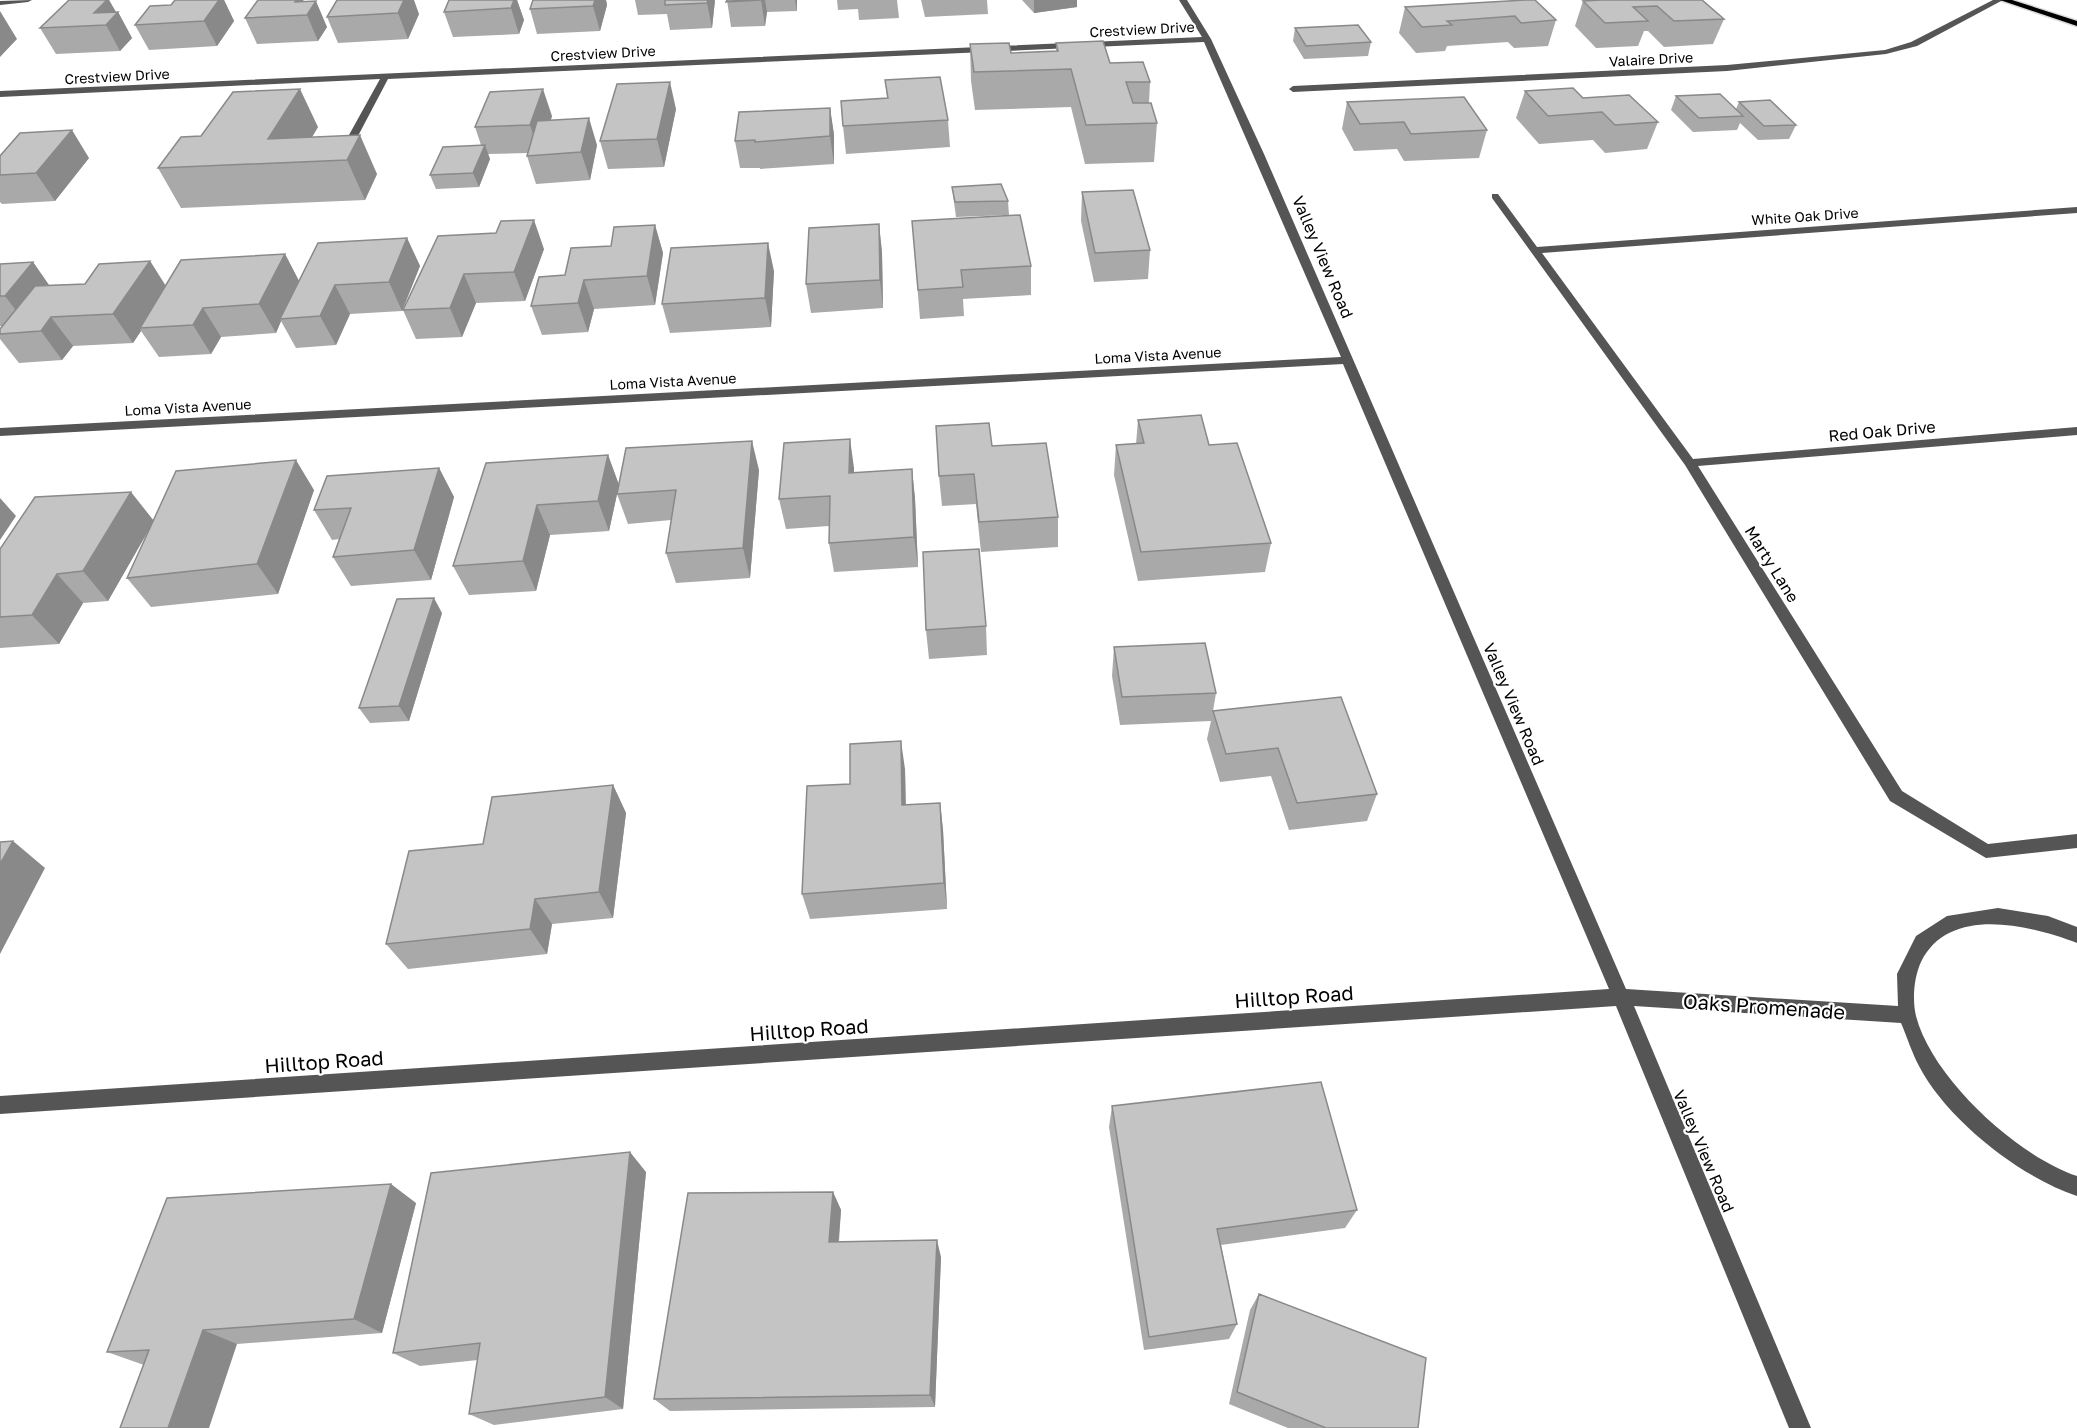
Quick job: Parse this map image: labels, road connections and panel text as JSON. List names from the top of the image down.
{
  "streets": {
    "street": [
      "Crestview Drive",
      "Valaire Drive",
      "White Oak Drive",
      "Valley View Road",
      "Loma Vista Avenue",
      "Red Oak Drive",
      "Marty Lane",
      "Hilltop Road",
      "Oaks Promenade"
    ]
  },
  "crossings": [
    ["Crestview Drive", "Valley View Road"],
    ["White Oak Drive", "Marty Lane"],
    ["Valley View Road", "Loma Vista Avenue"],
    ["Valley View Road", "Hilltop Road"],
    ["Valley View Road", "Oaks Promenade"],
    ["Red Oak Drive", "Marty Lane"],
    ["Hilltop Road", "Oaks Promenade"]
  ]
}
